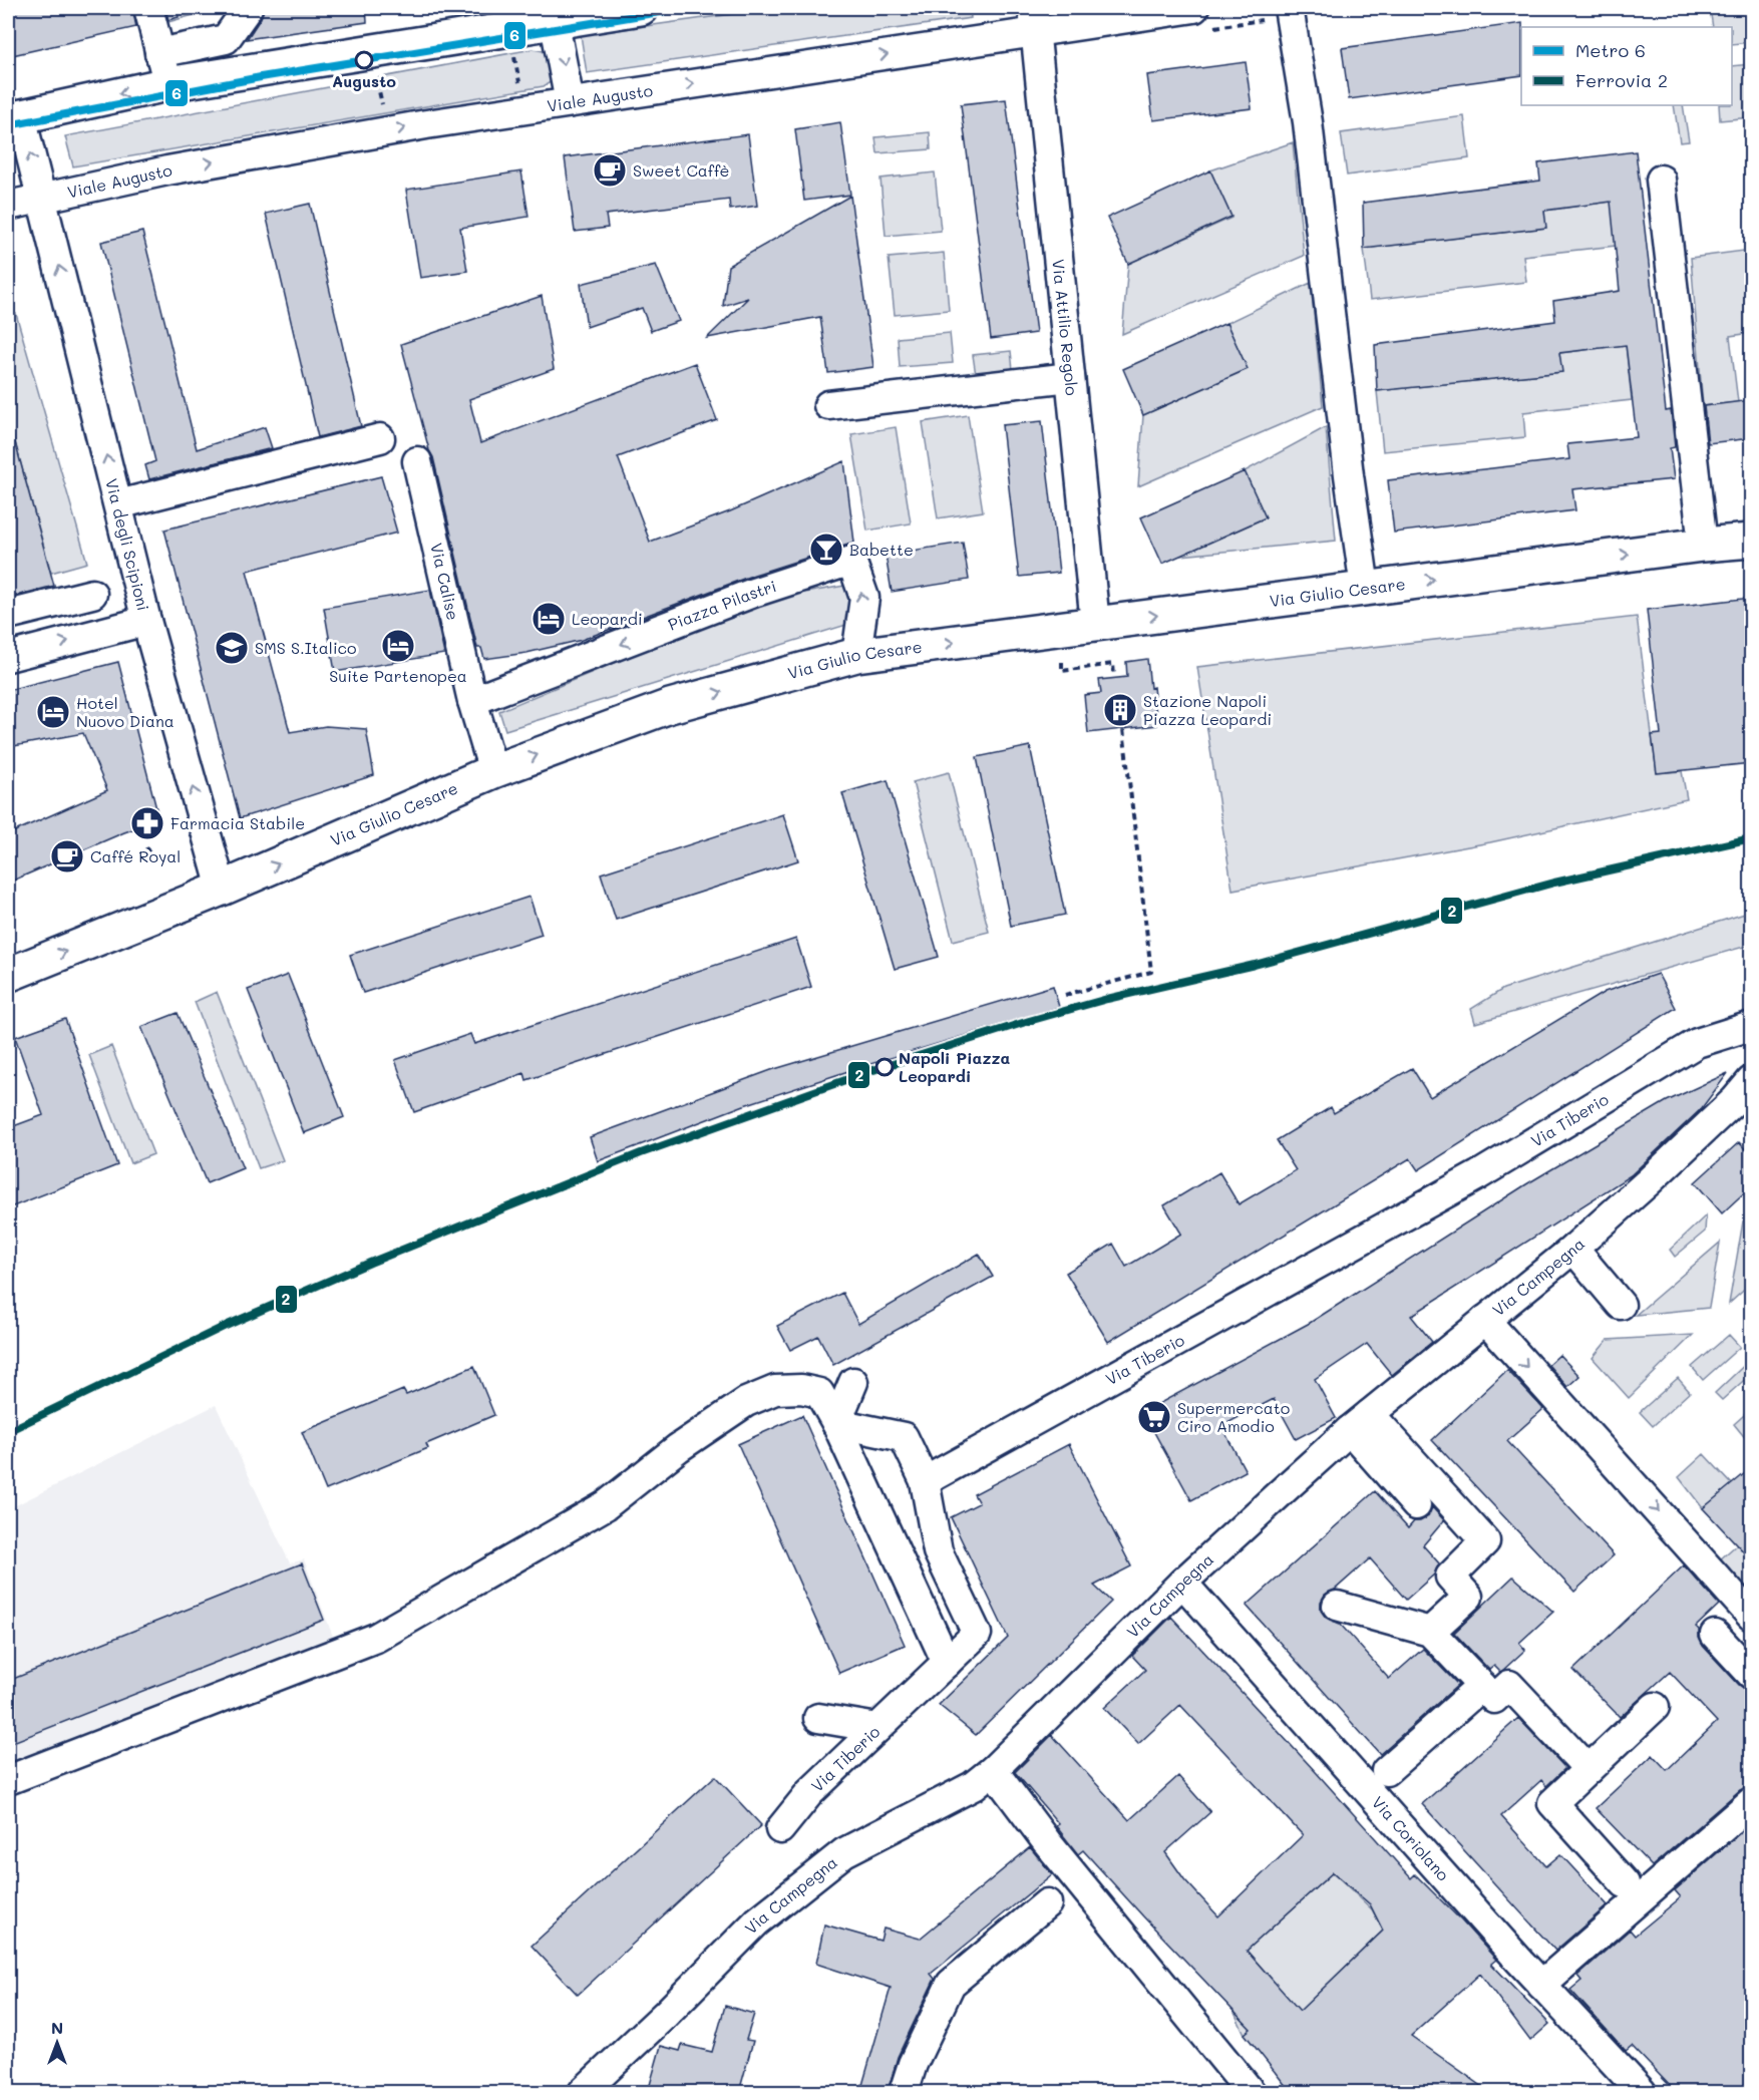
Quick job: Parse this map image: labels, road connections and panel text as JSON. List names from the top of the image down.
{
  "streets": {
    "main road": ["Via Giulio Cesare"],
    "street": [
      "Viale Augusto",
      "Via Attilio Regolo",
      "Via degli Scipioni",
      "Via Calise",
      "Piazza Pilastri",
      "Via Tiberio",
      "Via Campegna",
      "Via Coriolano"
    ]
  },
  "crossings": [
    ["Viale Augusto", "Via Attilio Regolo"],
    ["Viale Augusto", "Via degli Scipioni"],
    ["Via Attilio Regolo", "Via Giulio Cesare"],
    ["Via degli Scipioni", "Via Giulio Cesare"],
    ["Via Calise", "Piazza Pilastri"],
    ["Via Giulio Cesare", "Piazza Pilastri"],
    ["Via Campegna", "Via Coriolano"]
  ],
  "one_way": ["Viale Augusto", "Via degli Scipioni", "Via Giulio Cesare"],
  "places": {
    "other": ["Augusto", "Napoli Piazza Leopardi"],
    "cafe": ["Sweet Caffè", "Caffé Royal"],
    "bar": ["Babette"],
    "hotel": ["Leopardi", "Suite Partenopea", "Hotel Nuovo Diana"],
    "school or university": ["SMS S.Italico"],
    "building": ["Stazione Napoli Piazza Leopardi"],
    "pharmacy": ["Farmacia Stabile"],
    "supermarket": ["Supermercato Ciro Amodio"]
  },
  "lines": ["metro line 6", "rail line 2"],
  "legend": ["Metro 6", "Ferrovia 2"],
  "north": "top"
}
